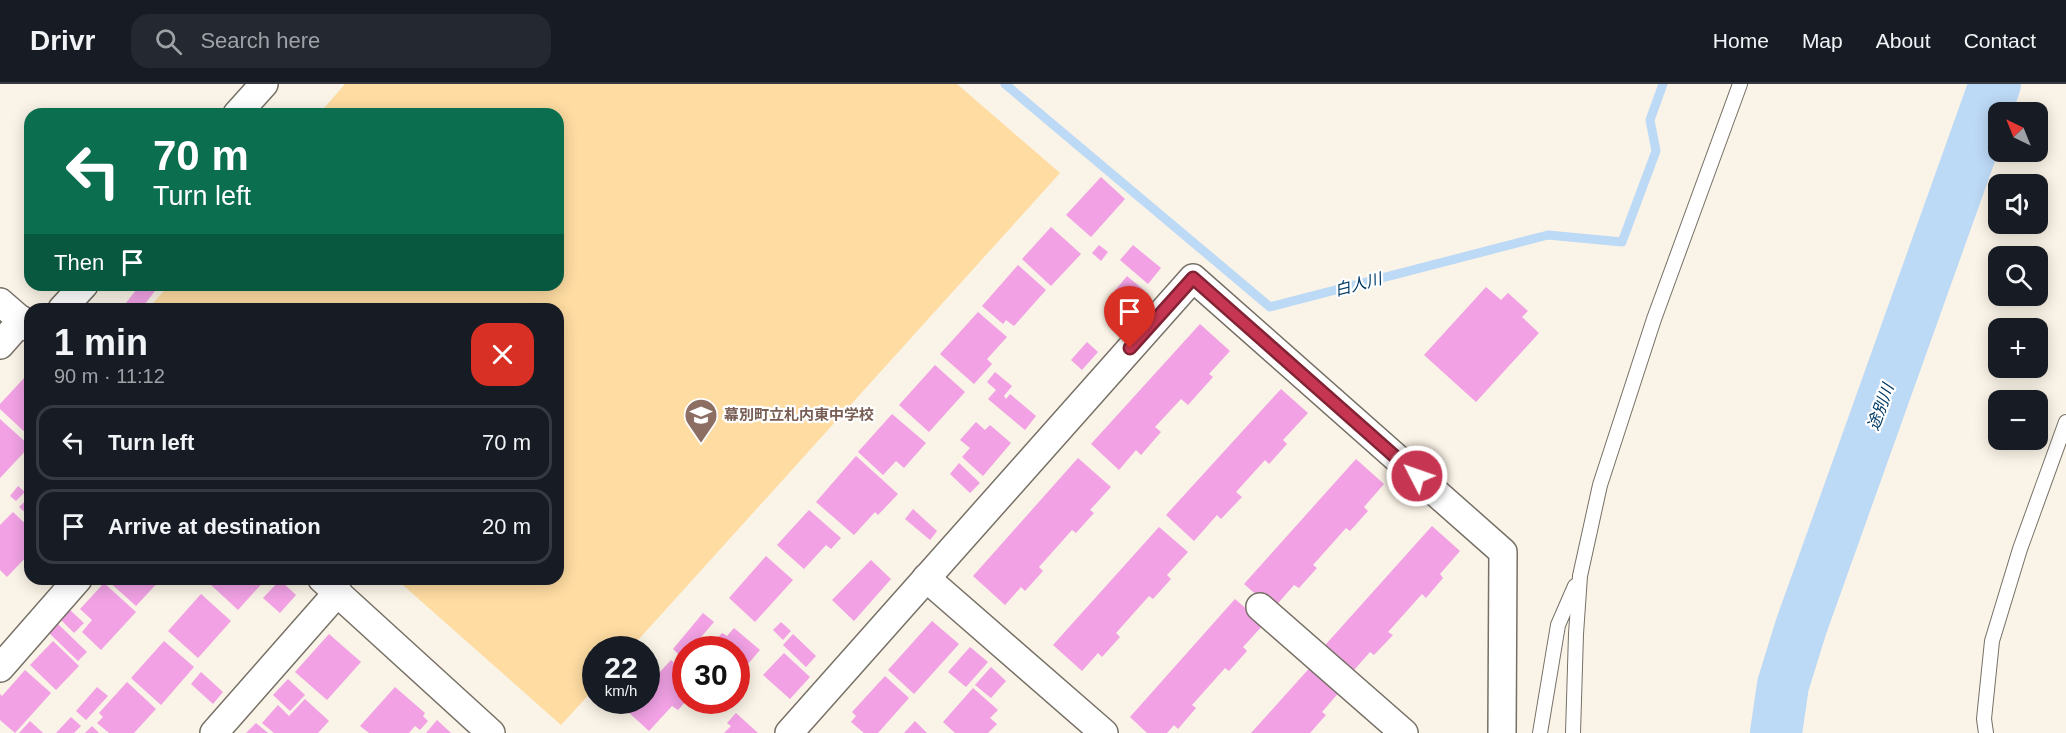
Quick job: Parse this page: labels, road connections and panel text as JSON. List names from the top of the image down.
{
  "water": ["白人川", "途別川"],
  "places": {
    "school or university": ["幕別町立札内東中学校"]
  },
  "north": "top left",
  "page": {
    "header": "Drivr",
    "search": "Search here",
    "nav": [
      "Home",
      "Map",
      "About",
      "Contact"
    ],
    "map_buttons": ["+", "−"],
    "turn": ["70 m", "Turn left"],
    "then": "Then",
    "heading": ["1 min", "90 m · 11:12"],
    "list": [
      {
        "name": "Turn left",
        "value": "70 m"
      },
      {
        "name": "Arrive at destination",
        "value": "20 m"
      }
    ],
    "speed": "22 km/h",
    "limit": "30"
  }
}
